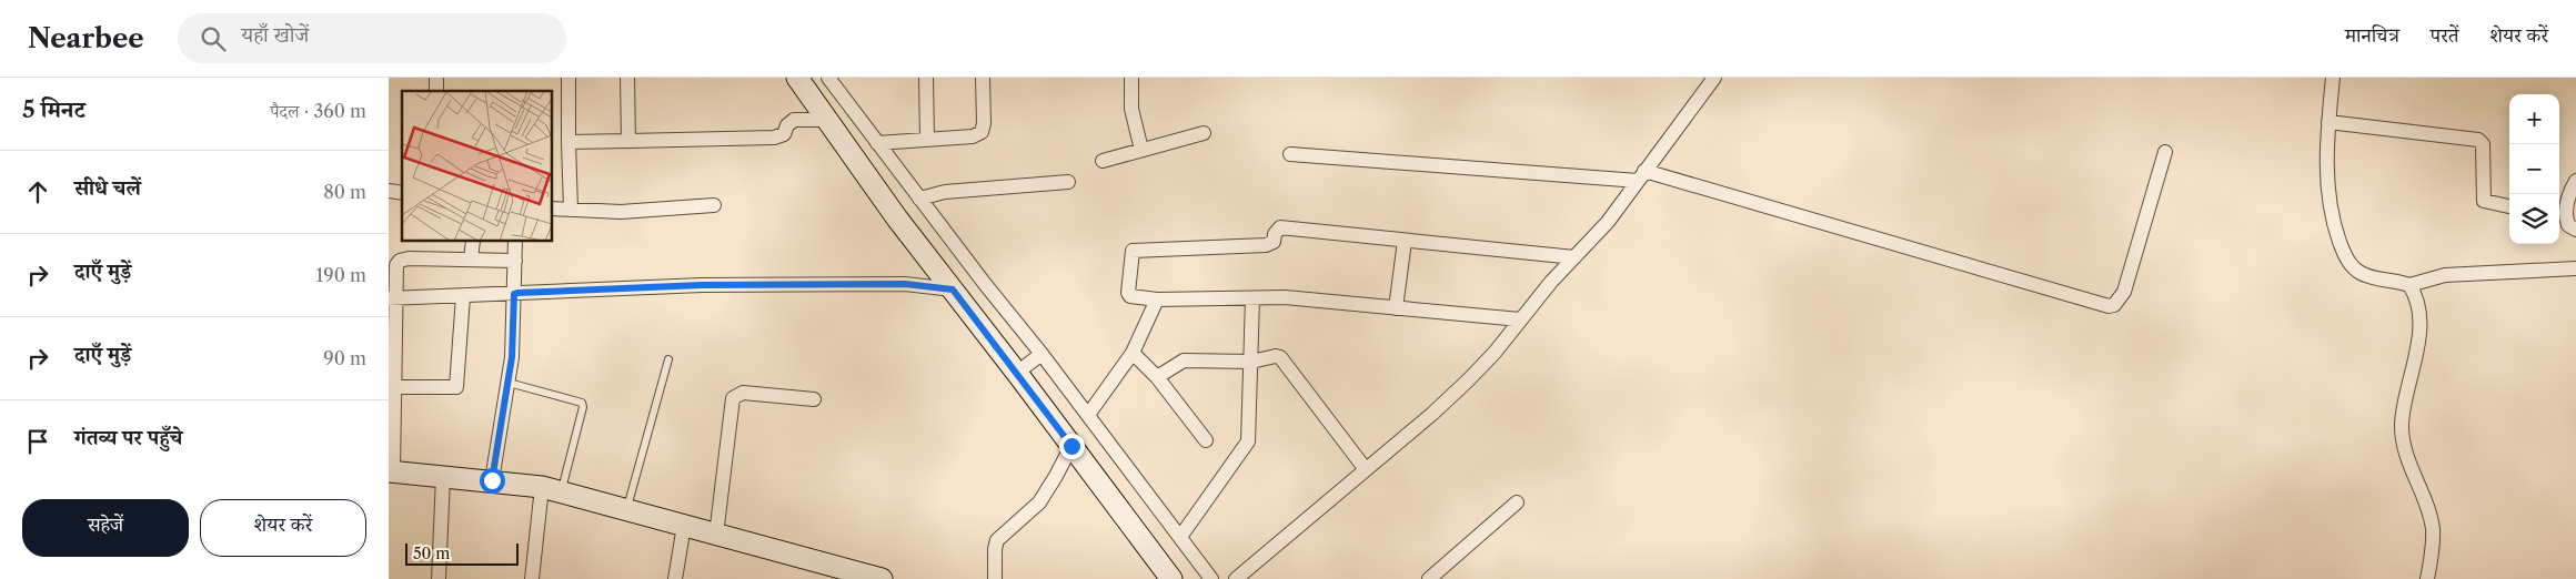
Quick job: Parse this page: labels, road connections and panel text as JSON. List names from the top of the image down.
{
  "scale_bar": "50 m",
  "page": {
    "header": "Nearbee",
    "search": "यहाँ खोजें",
    "nav": ["मानचित्र", "परतें", "शेयर करें"],
    "heading": ["5 मिनट", "पैदल · 360 m"],
    "map_buttons": ["+", "−"],
    "list": [
      ["सीधे चलें", "80 m"],
      ["दाएँ मुड़ें", "190 m"],
      ["दाएँ मुड़ें", "90 m"],
      "गंतव्य पर पहुँचे"
    ],
    "buttons": ["सहेजें", "शेयर करें"],
    "scale": "50 m"
  }
}
